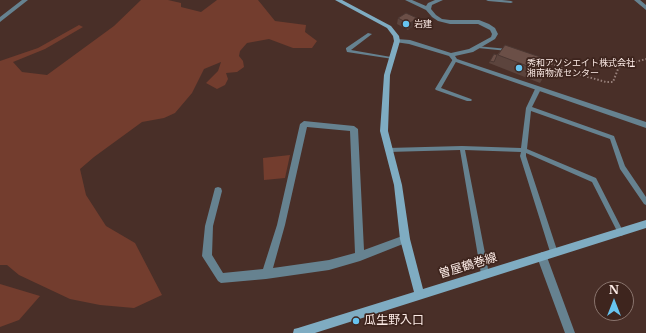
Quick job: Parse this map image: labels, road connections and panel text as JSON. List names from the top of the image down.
{
  "streets": {
    "street": ["曽屋鶴巻線"]
  },
  "places": ["岩建", "秀和アソシエイト株式会社 湘南物流センター", "瓜生野入口"],
  "north": "top"
}
